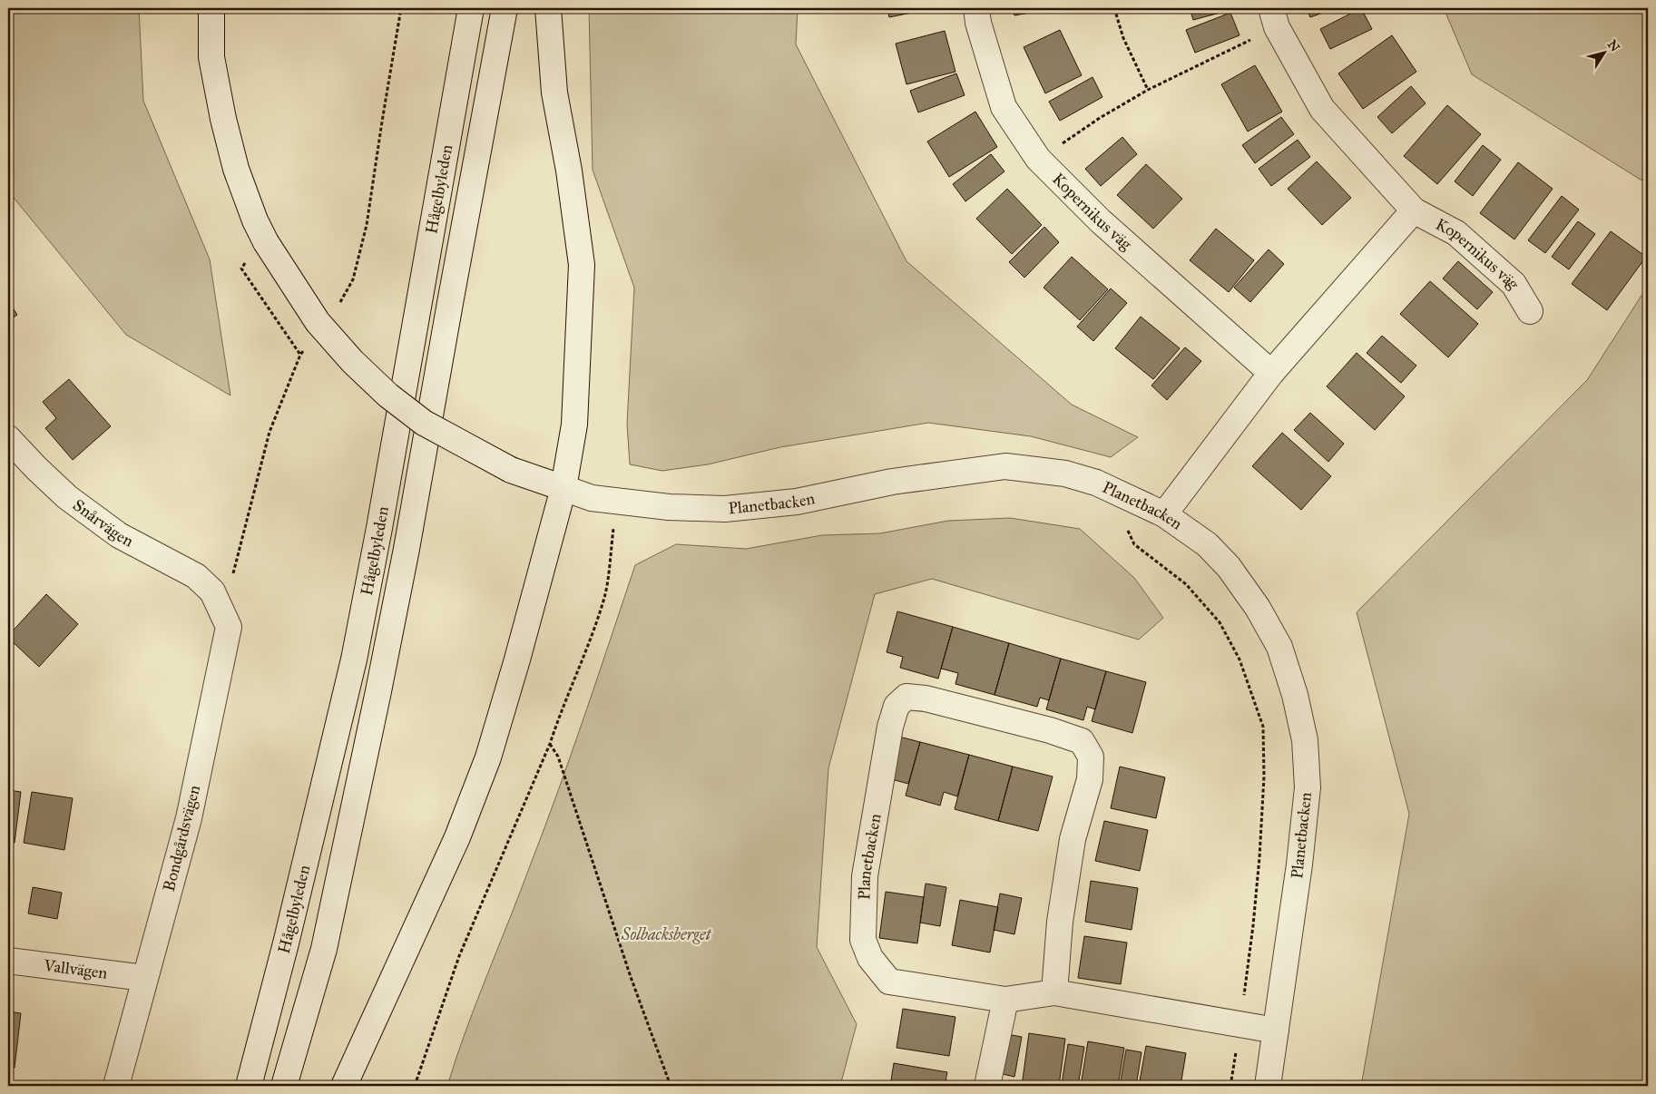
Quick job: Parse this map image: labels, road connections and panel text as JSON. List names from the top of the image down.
{
  "streets": {
    "street": [
      "Hågelbyleden",
      "Kopernikus väg",
      "Planetbacken",
      "Snårvägen",
      "Bondgårdsvägen",
      "Vallvägen"
    ]
  },
  "crossings": [
    ["Snårvägen", "Bondgårdsvägen"],
    ["Bondgårdsvägen", "Vallvägen"]
  ],
  "parks": ["Solbacksberget"],
  "north": "top right"
}
